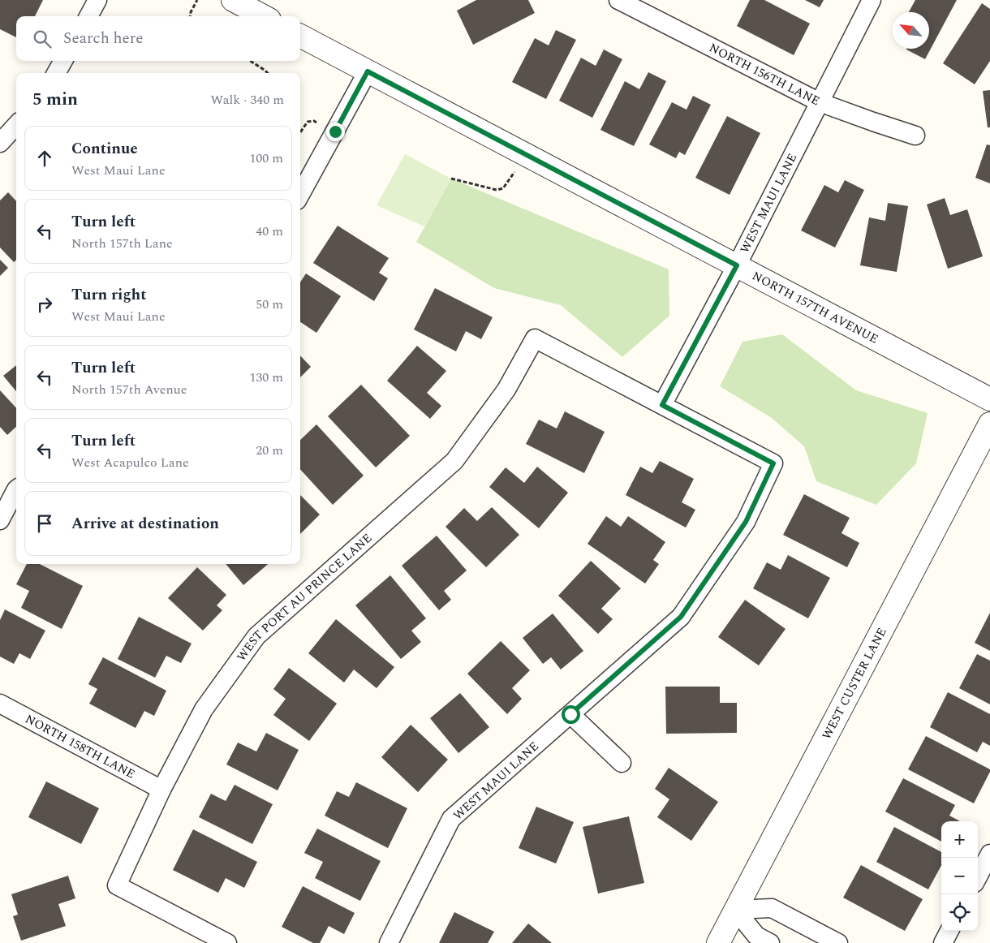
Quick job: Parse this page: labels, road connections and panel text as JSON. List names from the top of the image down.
{
  "streets": {
    "street": [
      "NORTH 156TH LANE",
      "WEST MAUI LANE",
      "NORTH 157TH AVENUE",
      "WEST PORT AU PRINCE LANE",
      "WEST CUSTER LANE",
      "NORTH 158TH LANE"
    ]
  },
  "crossings": [
    ["NORTH 156TH LANE", "WEST MAUI LANE"],
    ["WEST MAUI LANE", "NORTH 157TH AVENUE"],
    ["WEST MAUI LANE", "WEST PORT AU PRINCE LANE"],
    ["WEST PORT AU PRINCE LANE", "NORTH 158TH LANE"]
  ],
  "north": "top left",
  "page": {
    "search": "Search here",
    "heading": ["5 min", "Walk · 340 m"],
    "list": [
      ["Continue", "West Maui Lane", "100 m"],
      ["Turn left", "North 157th Lane", "40 m"],
      ["Turn right", "West Maui Lane", "50 m"],
      ["Turn left", "North 157th Avenue", "130 m"],
      ["Turn left", "West Acapulco Lane", "20 m"],
      "Arrive at destination"
    ],
    "map_buttons": ["+", "−"]
  }
}
